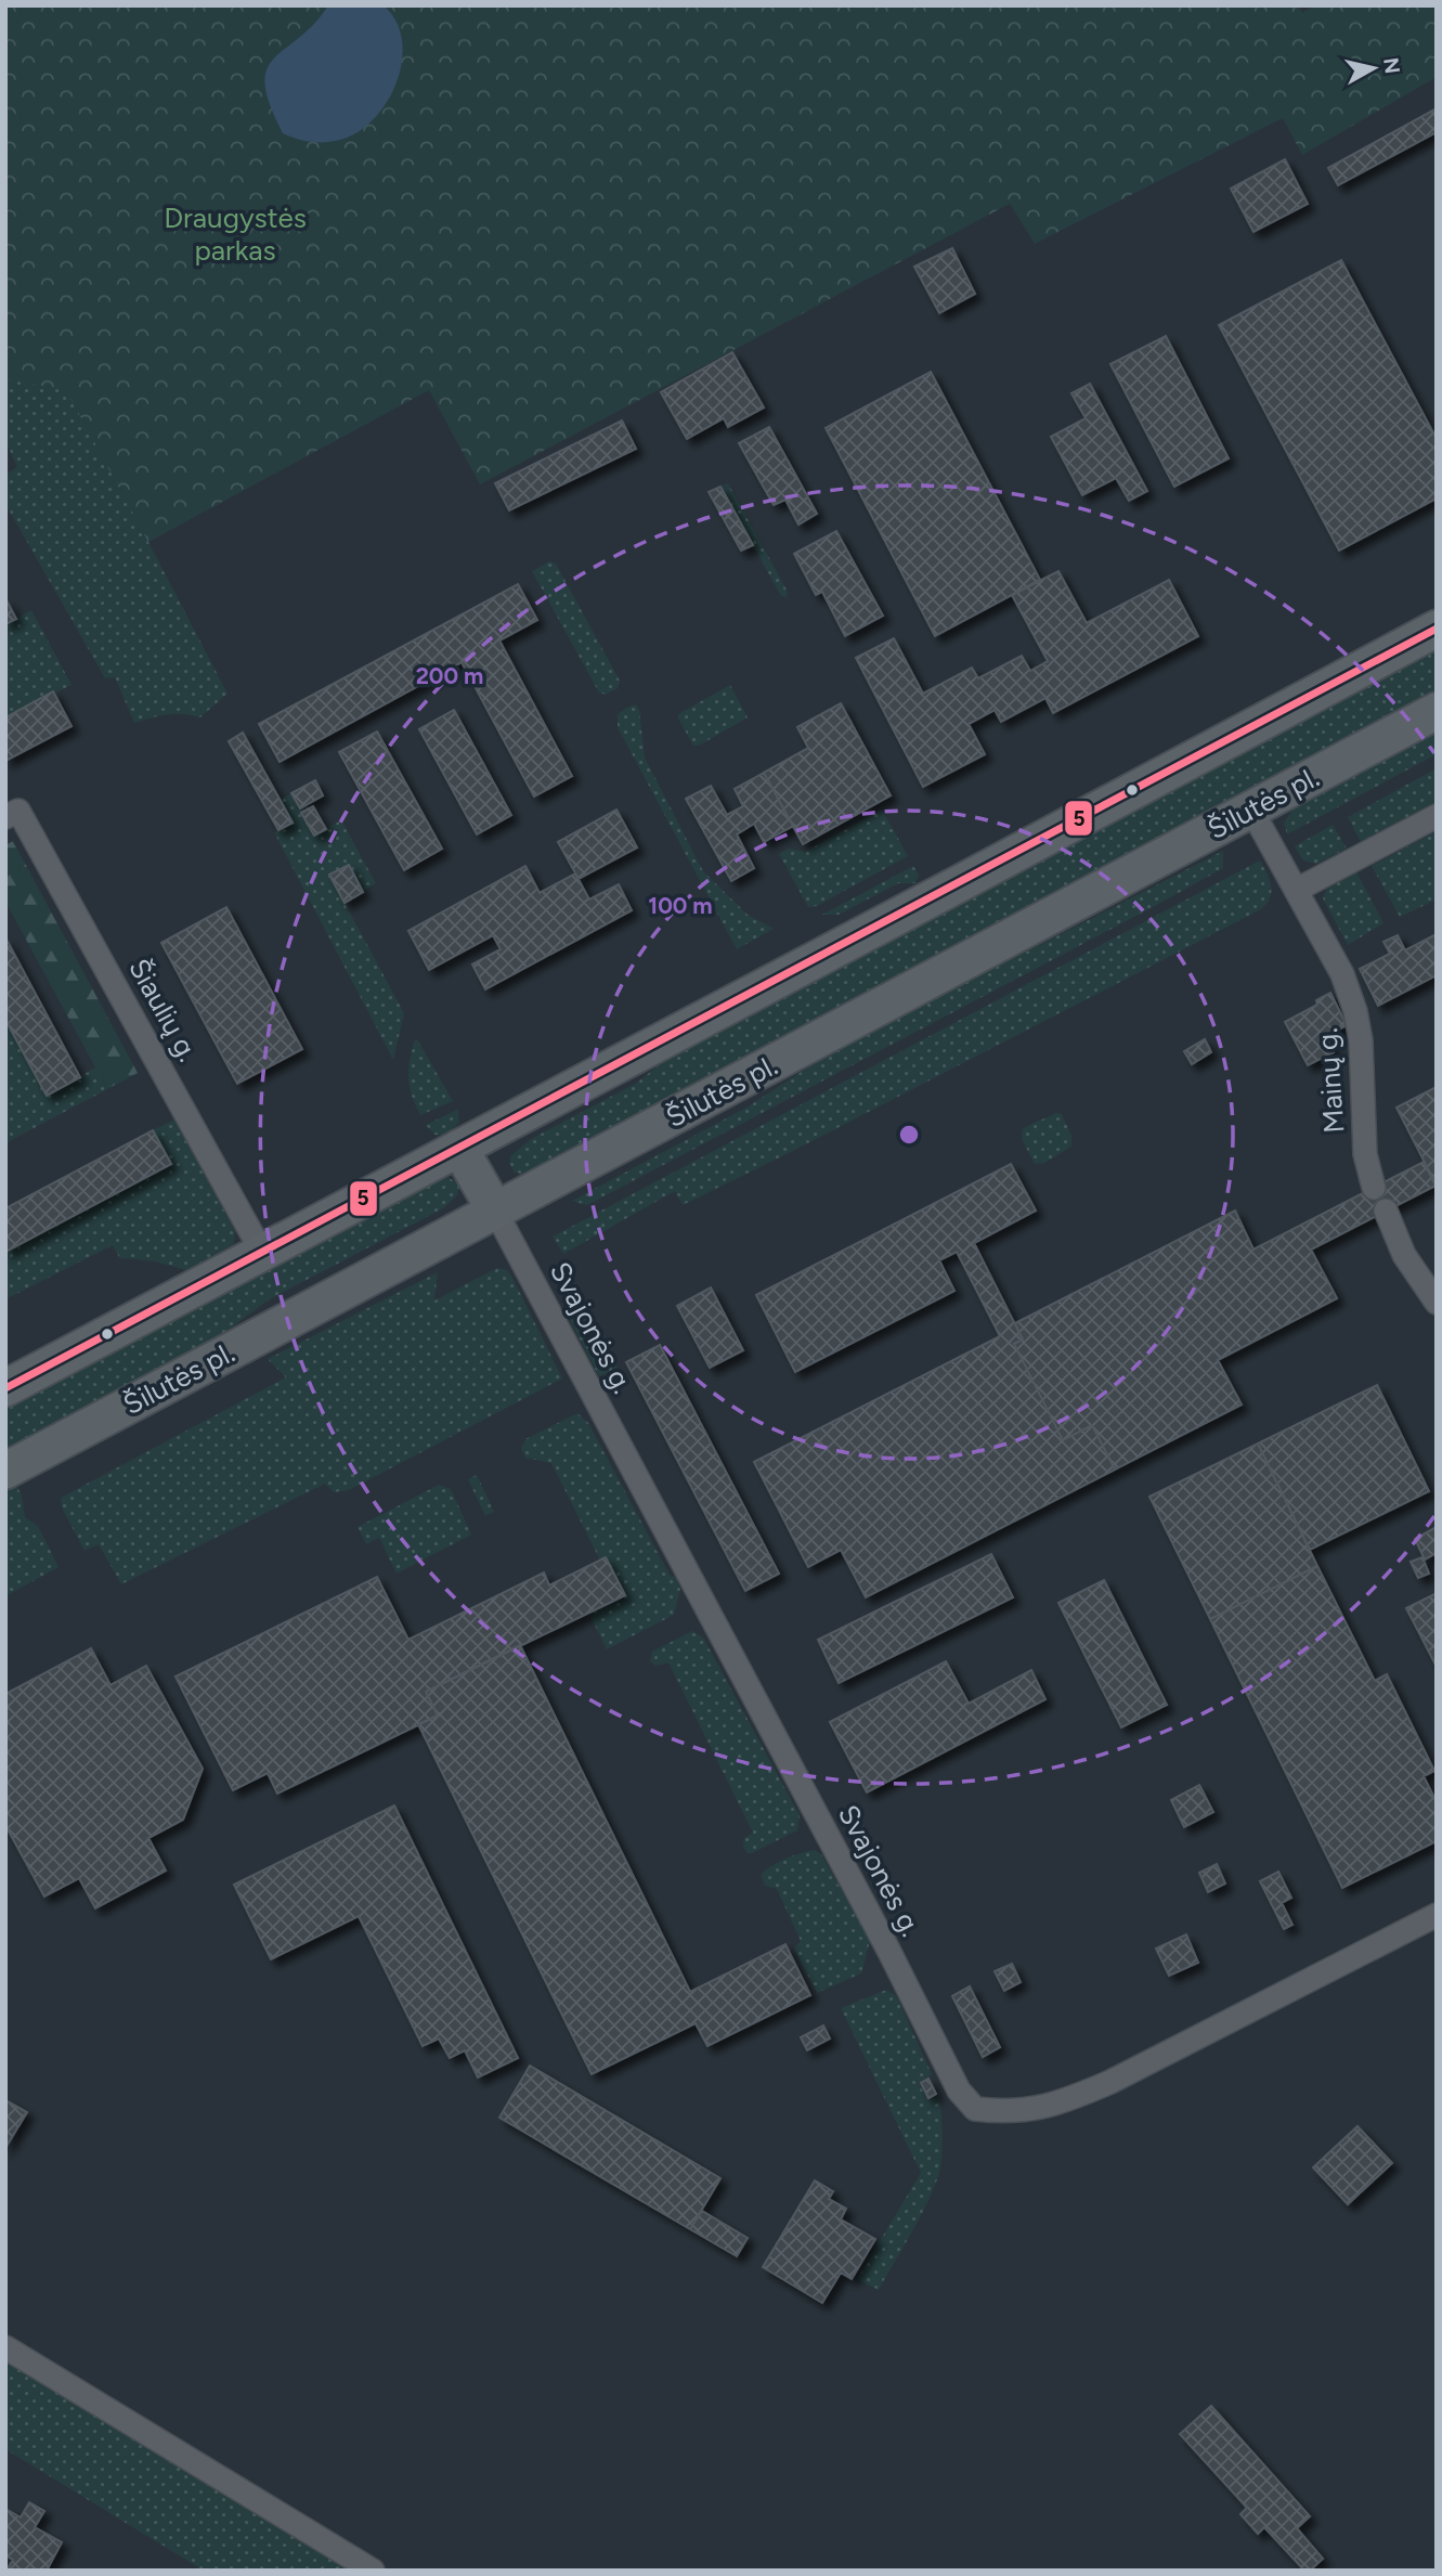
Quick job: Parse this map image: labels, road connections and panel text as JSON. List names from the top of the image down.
{
  "streets": {
    "main road": ["Šilutės pl."],
    "street": ["Šiaulių g.", "Mainų g.", "Svajonės g."]
  },
  "crossings": [
    ["Šilutės pl.", "Mainų g."],
    ["Šilutės pl.", "Svajonės g."]
  ],
  "parks": ["Draugystės parkas"],
  "lines": ["transit line 5"],
  "north": "right",
  "rings": ["200 m", "100 m"]
}
